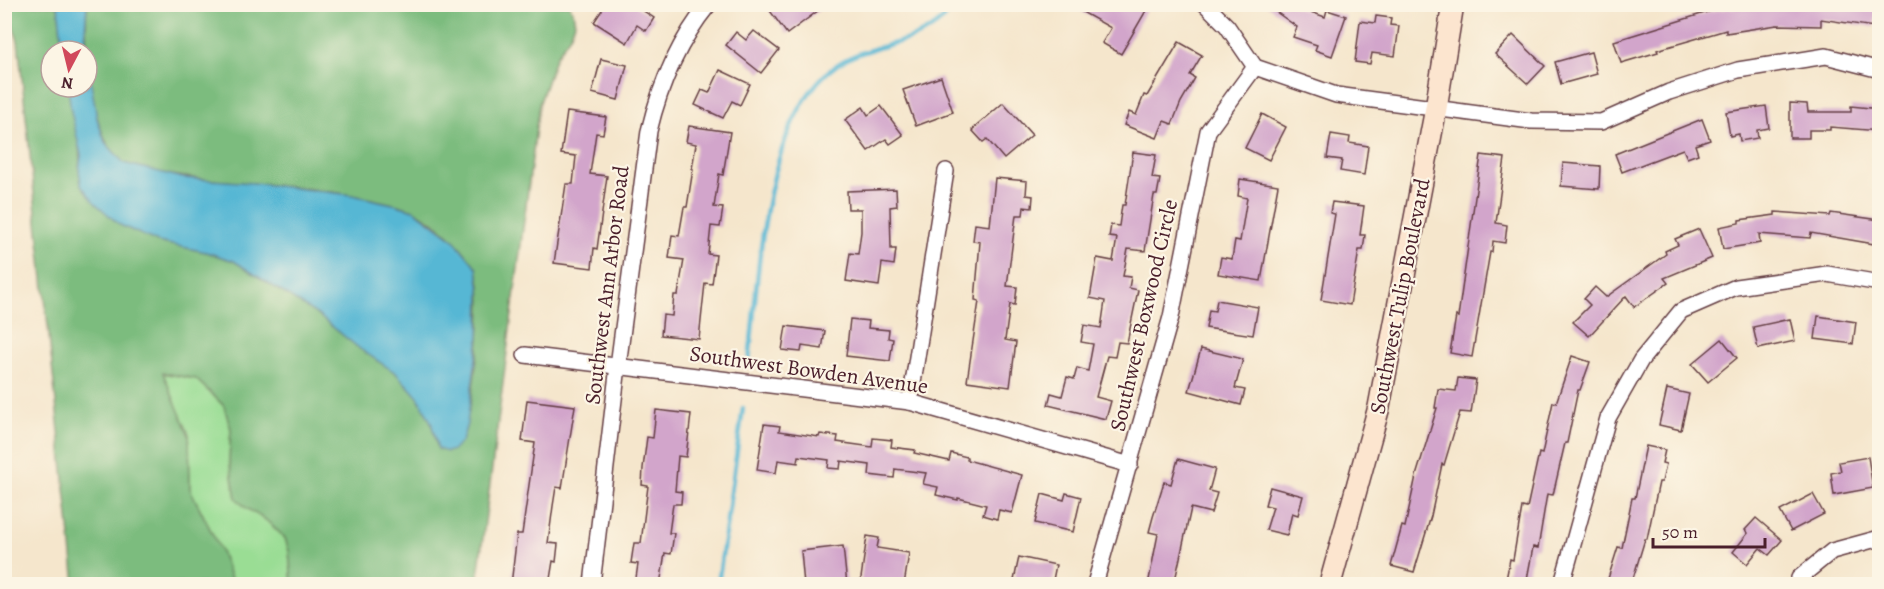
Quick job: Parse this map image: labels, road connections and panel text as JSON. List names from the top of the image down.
{
  "streets": {
    "street": [
      "Southwest Ann Arbor Road",
      "Southwest Tulip Boulevard",
      "Southwest Boxwood Circle",
      "Southwest Bowden Avenue"
    ]
  },
  "crossings": [
    ["Southwest Ann Arbor Road", "Southwest Bowden Avenue"],
    ["Southwest Boxwood Circle", "Southwest Bowden Avenue"]
  ],
  "scale_bar": "50 m",
  "north": "bottom"
}
